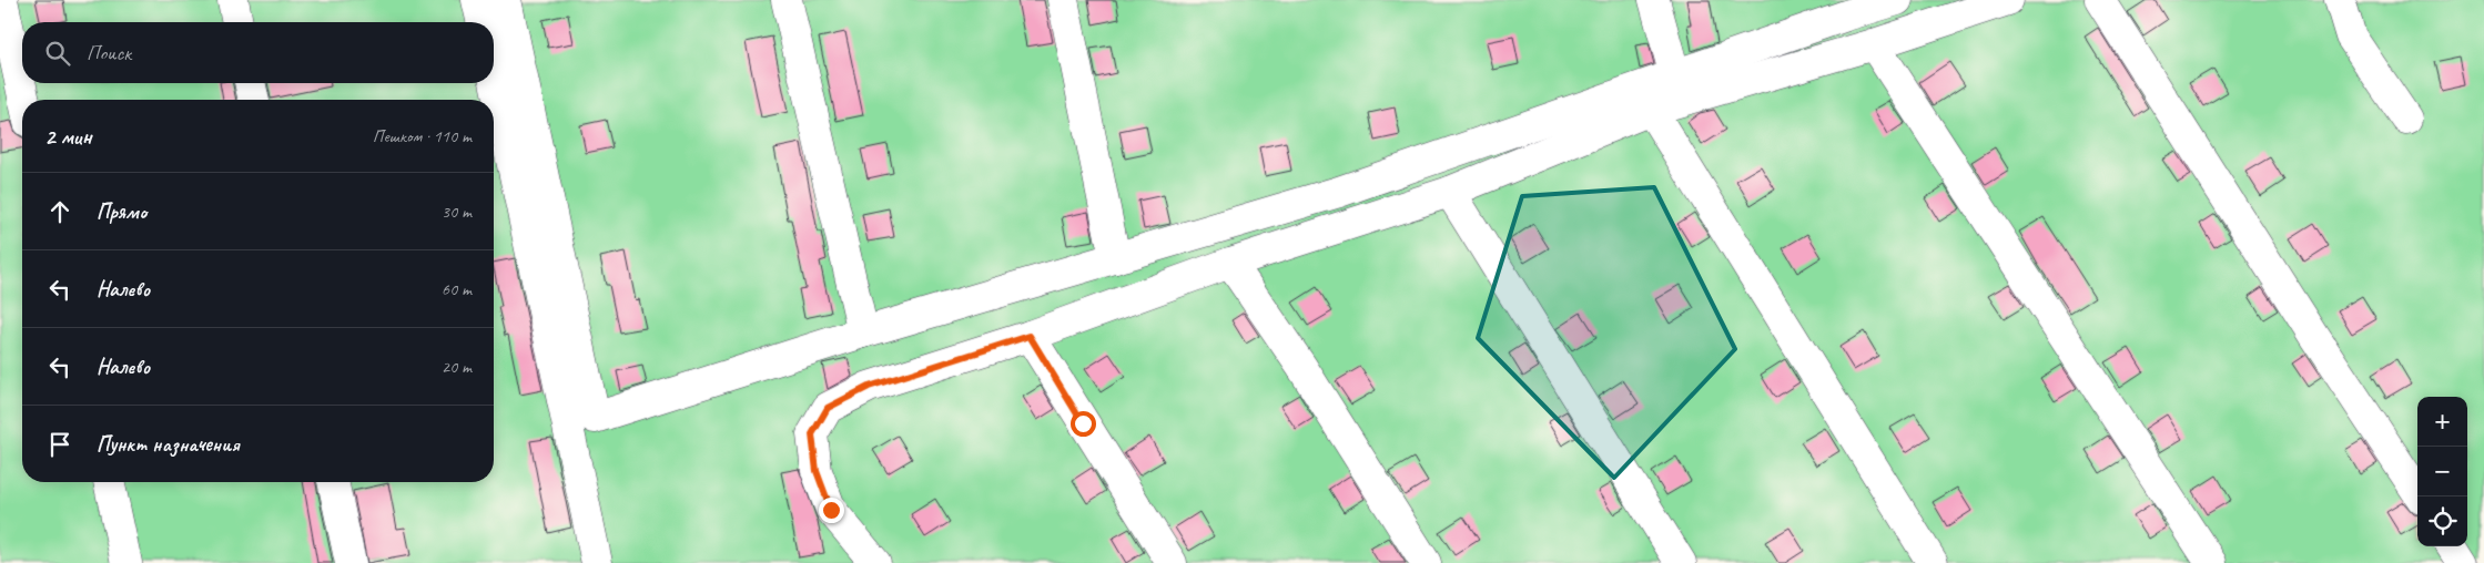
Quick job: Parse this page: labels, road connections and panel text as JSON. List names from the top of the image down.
{
  "page": {
    "search": "Поиск",
    "heading": ["2 мин", "Пешком · 110 m"],
    "list": [
      ["Прямо", "30 m"],
      ["Налево", "60 m"],
      ["Налево", "20 m"],
      "Пункт назначения"
    ],
    "map_buttons": ["+", "−"]
  }
}
